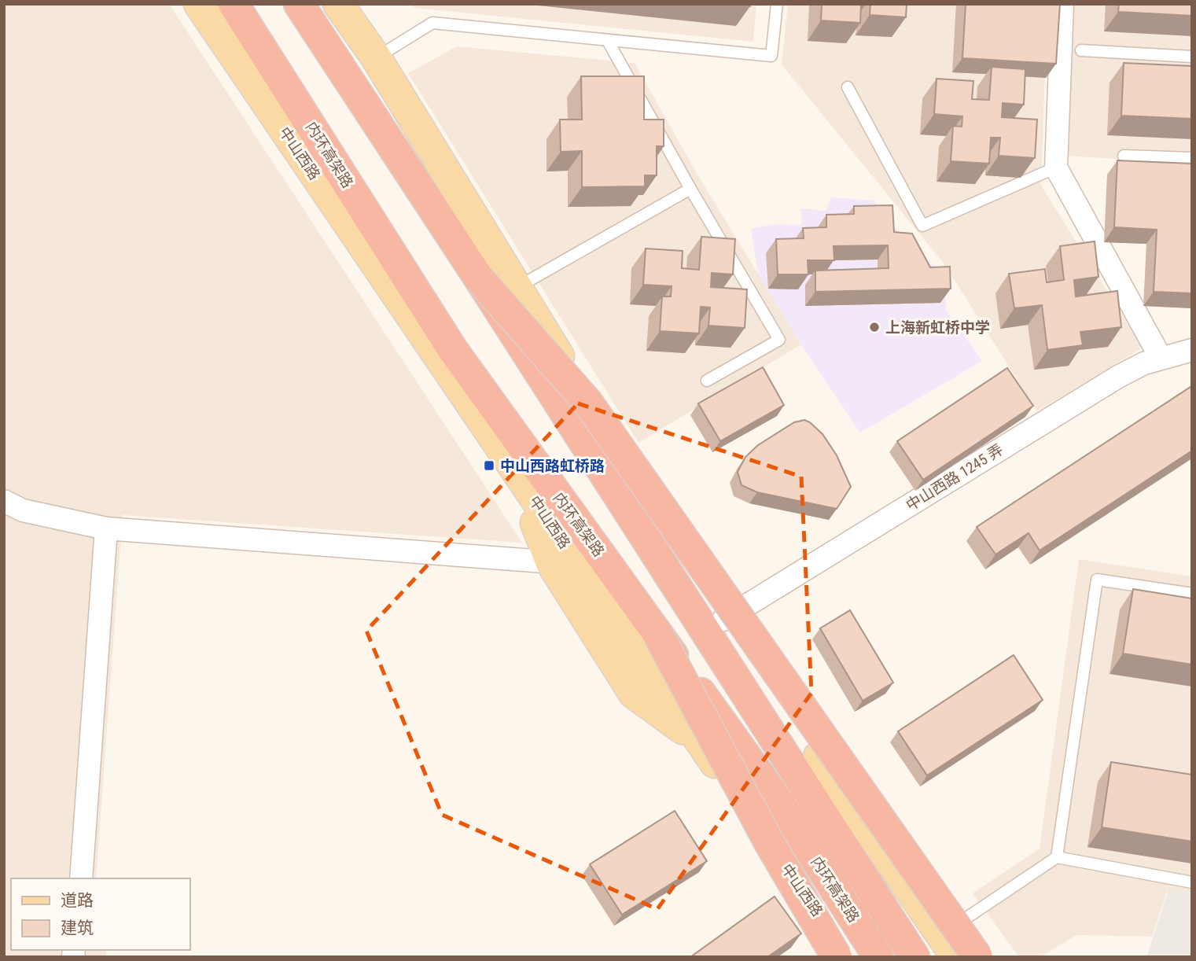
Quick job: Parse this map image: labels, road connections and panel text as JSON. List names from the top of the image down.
{
  "streets": {
    "highway": ["内环高架路"],
    "main road": ["中山西路"],
    "street": ["中山西路 1245 弄"]
  },
  "places": {
    "other": ["上海新虹桥中学"],
    "transit": ["中山西路虹桥路"]
  },
  "legend": ["道路", "建筑"]
}
